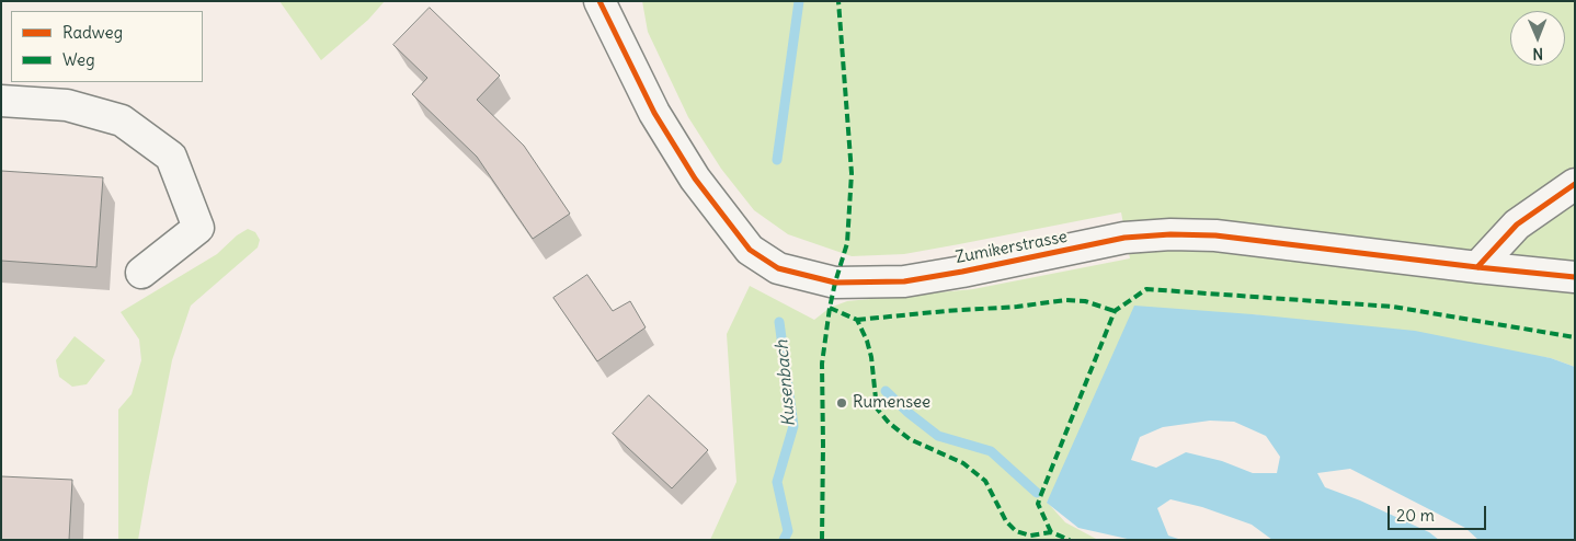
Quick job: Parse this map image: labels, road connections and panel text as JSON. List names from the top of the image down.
{
  "streets": {
    "street": ["Zumikerstrasse"]
  },
  "water": ["Kusenbach"],
  "places": ["Rumensee"],
  "legend": ["Radweg", "Weg"],
  "scale_bar": "20 m",
  "north": "bottom"
}
